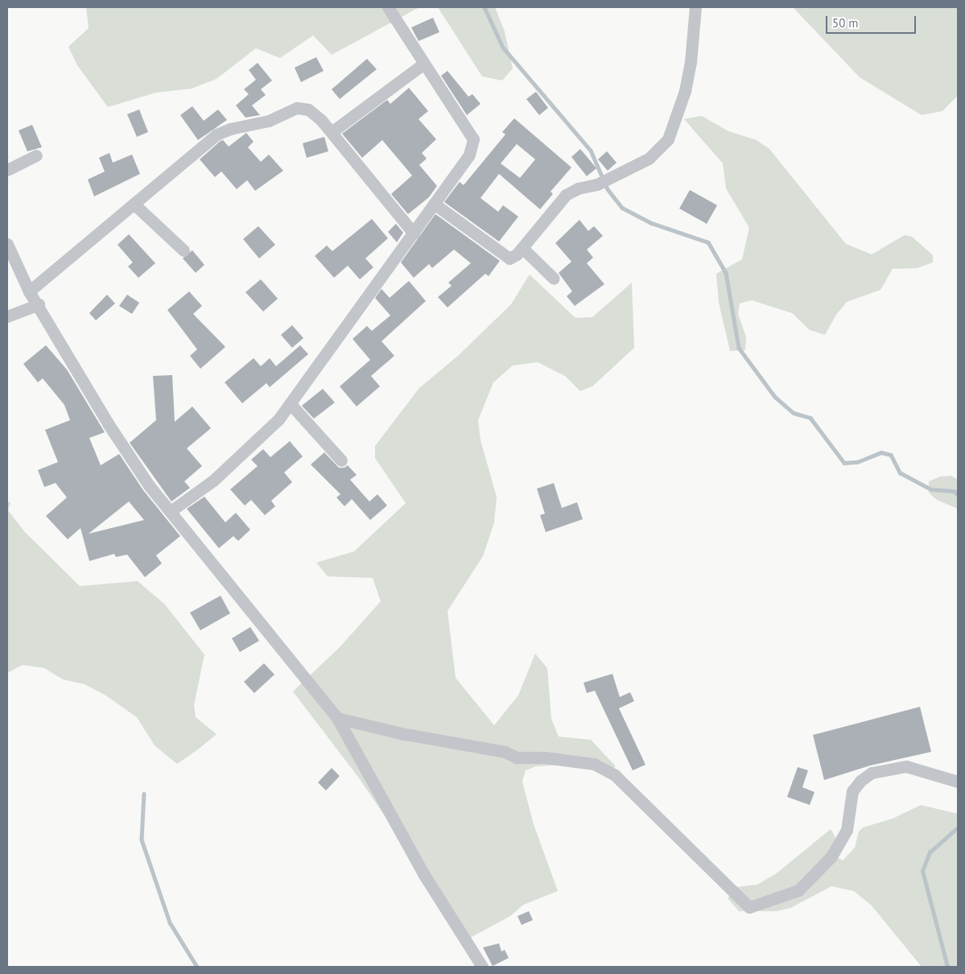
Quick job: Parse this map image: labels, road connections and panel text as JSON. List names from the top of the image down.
{
  "scale_bar": "50 m"
}
